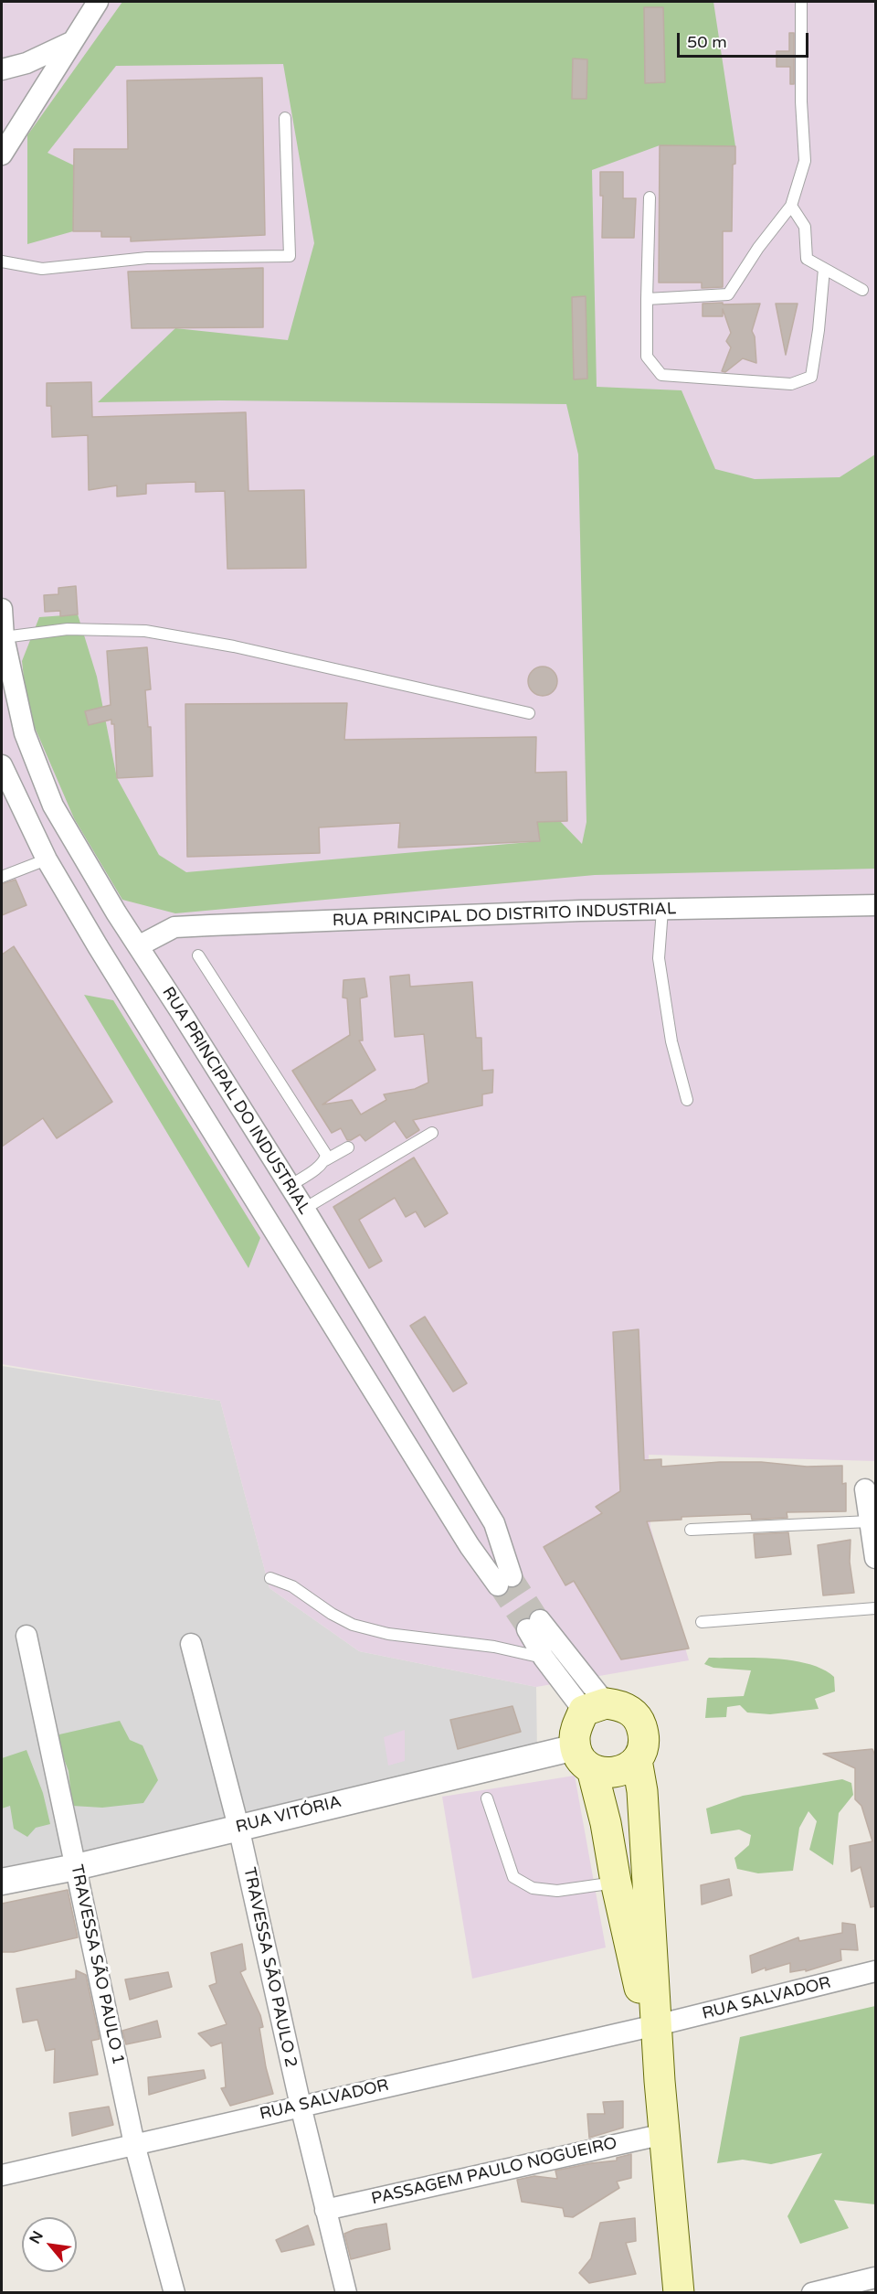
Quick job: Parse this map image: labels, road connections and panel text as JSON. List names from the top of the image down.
{
  "streets": {
    "street": [
      "RUA PRINCIPAL DO DISTRITO INDUSTRIAL",
      "RUA PRINCIPAL DO INDUSTRIAL",
      "RUA VITÓRIA",
      "TRAVESSA SÃO PAULO 1",
      "TRAVESSA SÃO PAULO 2",
      "RUA SALVADOR",
      "PASSAGEM PAULO NOGUEIRO"
    ]
  },
  "crossings": [
    ["RUA PRINCIPAL DO DISTRITO INDUSTRIAL", "RUA PRINCIPAL DO INDUSTRIAL"],
    ["RUA VITÓRIA", "TRAVESSA SÃO PAULO 1"],
    ["RUA VITÓRIA", "TRAVESSA SÃO PAULO 2"],
    ["TRAVESSA SÃO PAULO 1", "RUA SALVADOR"],
    ["TRAVESSA SÃO PAULO 2", "RUA SALVADOR"],
    ["TRAVESSA SÃO PAULO 2", "PASSAGEM PAULO NOGUEIRO"]
  ],
  "scale_bar": "50 m",
  "north": "top left"
}
